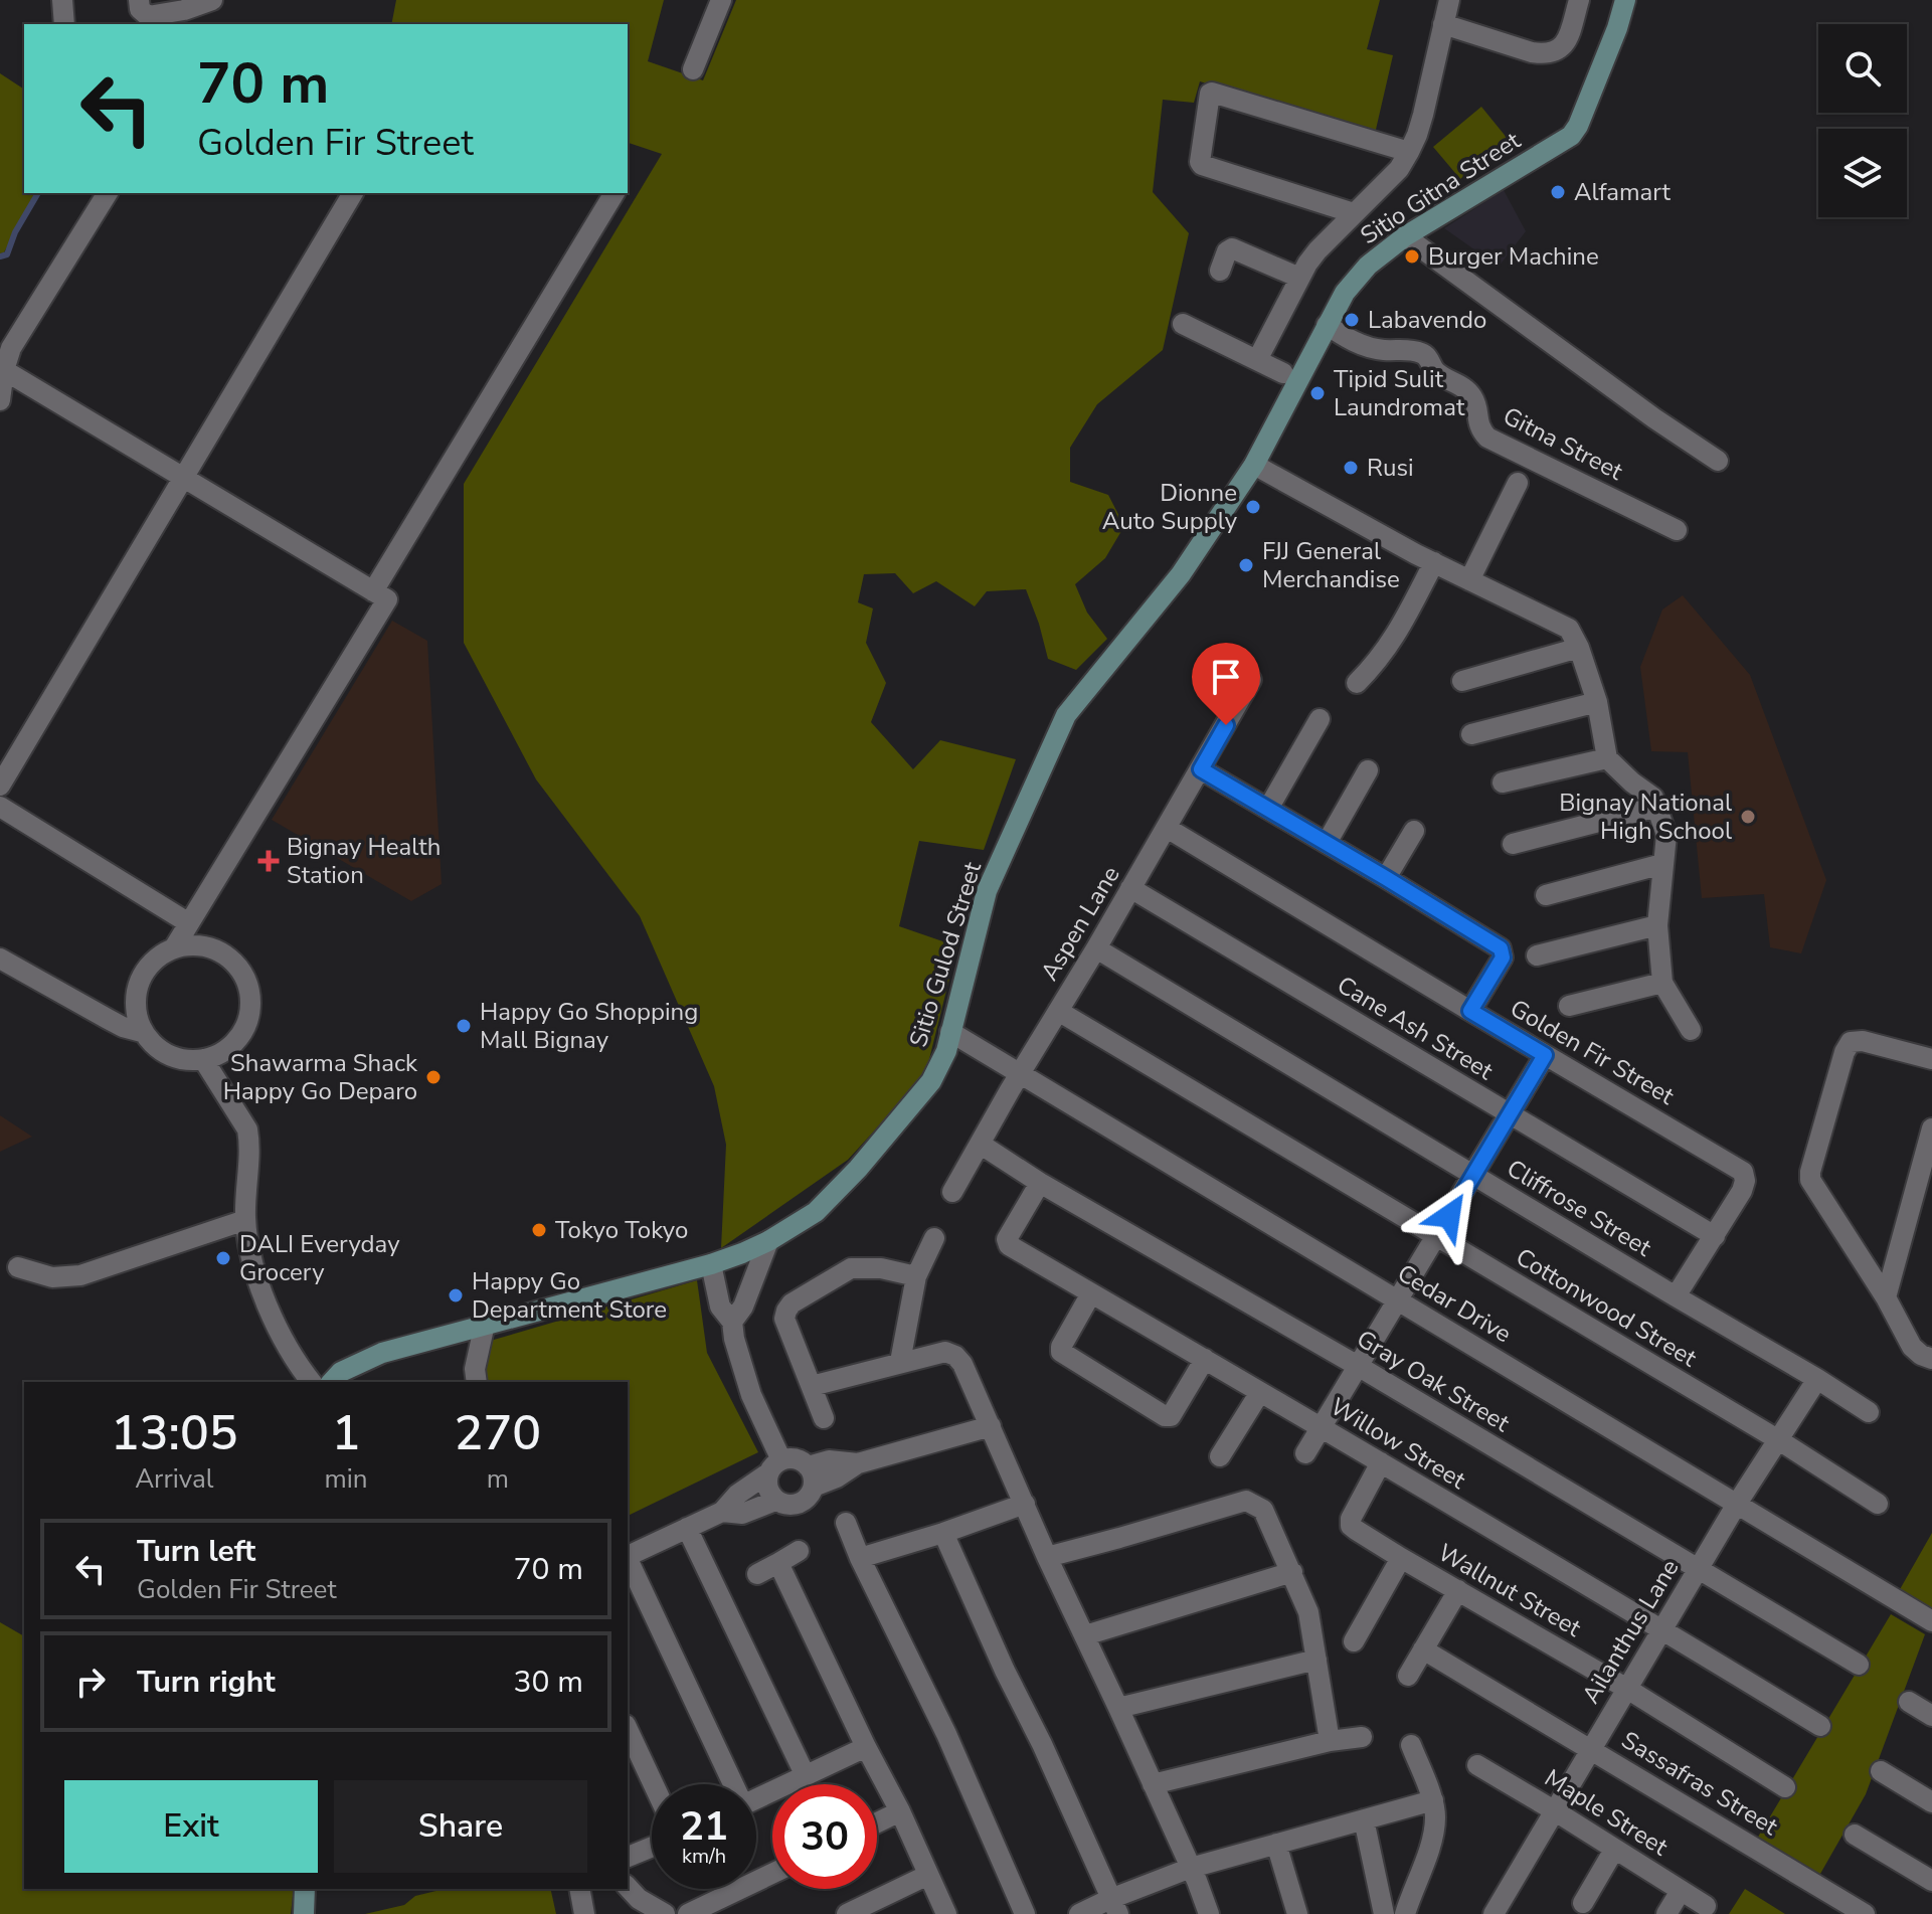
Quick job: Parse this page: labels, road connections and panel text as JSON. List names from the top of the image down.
{
  "streets": {
    "main road": ["Sitio Gitna Street", "Sitio Gulod Street"],
    "street": [
      "Gitna Street",
      "Aspen Lane",
      "Cane Ash Street",
      "Golden Fir Street",
      "Cliffrose Street",
      "Cedar Drive",
      "Cottonwood Street",
      "Gray Oak Street",
      "Willow Street",
      "Wallnut Street",
      "Ailanthus Lane",
      "Sassafras Street",
      "Maple Street"
    ]
  },
  "crossings": [
    ["Sitio Gitna Street", "Gitna Street"],
    ["Sitio Gitna Street", "Sitio Gulod Street"],
    ["Aspen Lane", "Cane Ash Street"],
    ["Aspen Lane", "Golden Fir Street"],
    ["Aspen Lane", "Cliffrose Street"],
    ["Aspen Lane", "Cedar Drive"],
    ["Aspen Lane", "Cottonwood Street"],
    ["Aspen Lane", "Gray Oak Street"],
    ["Sitio Gulod Street", "Cedar Drive"],
    ["Cane Ash Street", "Golden Fir Street"],
    ["Golden Fir Street", "Cliffrose Street"],
    ["Cliffrose Street", "Ailanthus Lane"],
    ["Cedar Drive", "Ailanthus Lane"],
    ["Cottonwood Street", "Ailanthus Lane"],
    ["Gray Oak Street", "Willow Street"],
    ["Gray Oak Street", "Ailanthus Lane"],
    ["Willow Street", "Wallnut Street"],
    ["Willow Street", "Ailanthus Lane"],
    ["Wallnut Street", "Ailanthus Lane"],
    ["Ailanthus Lane", "Sassafras Street"],
    ["Ailanthus Lane", "Maple Street"]
  ],
  "places": {
    "other": [
      "Alfamart",
      "Burger Machine",
      "Labavendo",
      "Tipid Sulit Laundromat",
      "Rusi",
      "Dionne Auto Supply",
      "FJJ General Merchandise",
      "Bignay National High School",
      "Happy Go Shopping Mall Bignay",
      "Shawarma Shack Happy Go Deparo",
      "Tokyo Tokyo",
      "DALI Everyday Grocery",
      "Happy Go Department Store"
    ],
    "health": ["Bignay Health Station"]
  },
  "page": {
    "turn": ["70 m", "Golden Fir Street"],
    "eta": [
      "13:05",
      "Arrival",
      "1",
      "min",
      "270",
      "m"
    ],
    "list": [
      {
        "name": "Turn left",
        "note": "Golden Fir Street",
        "value": "70 m"
      },
      {
        "name": "Turn right",
        "value": "30 m"
      }
    ],
    "buttons": ["Exit", "Share"],
    "speed": "21 km/h",
    "limit": "30"
  }
}
